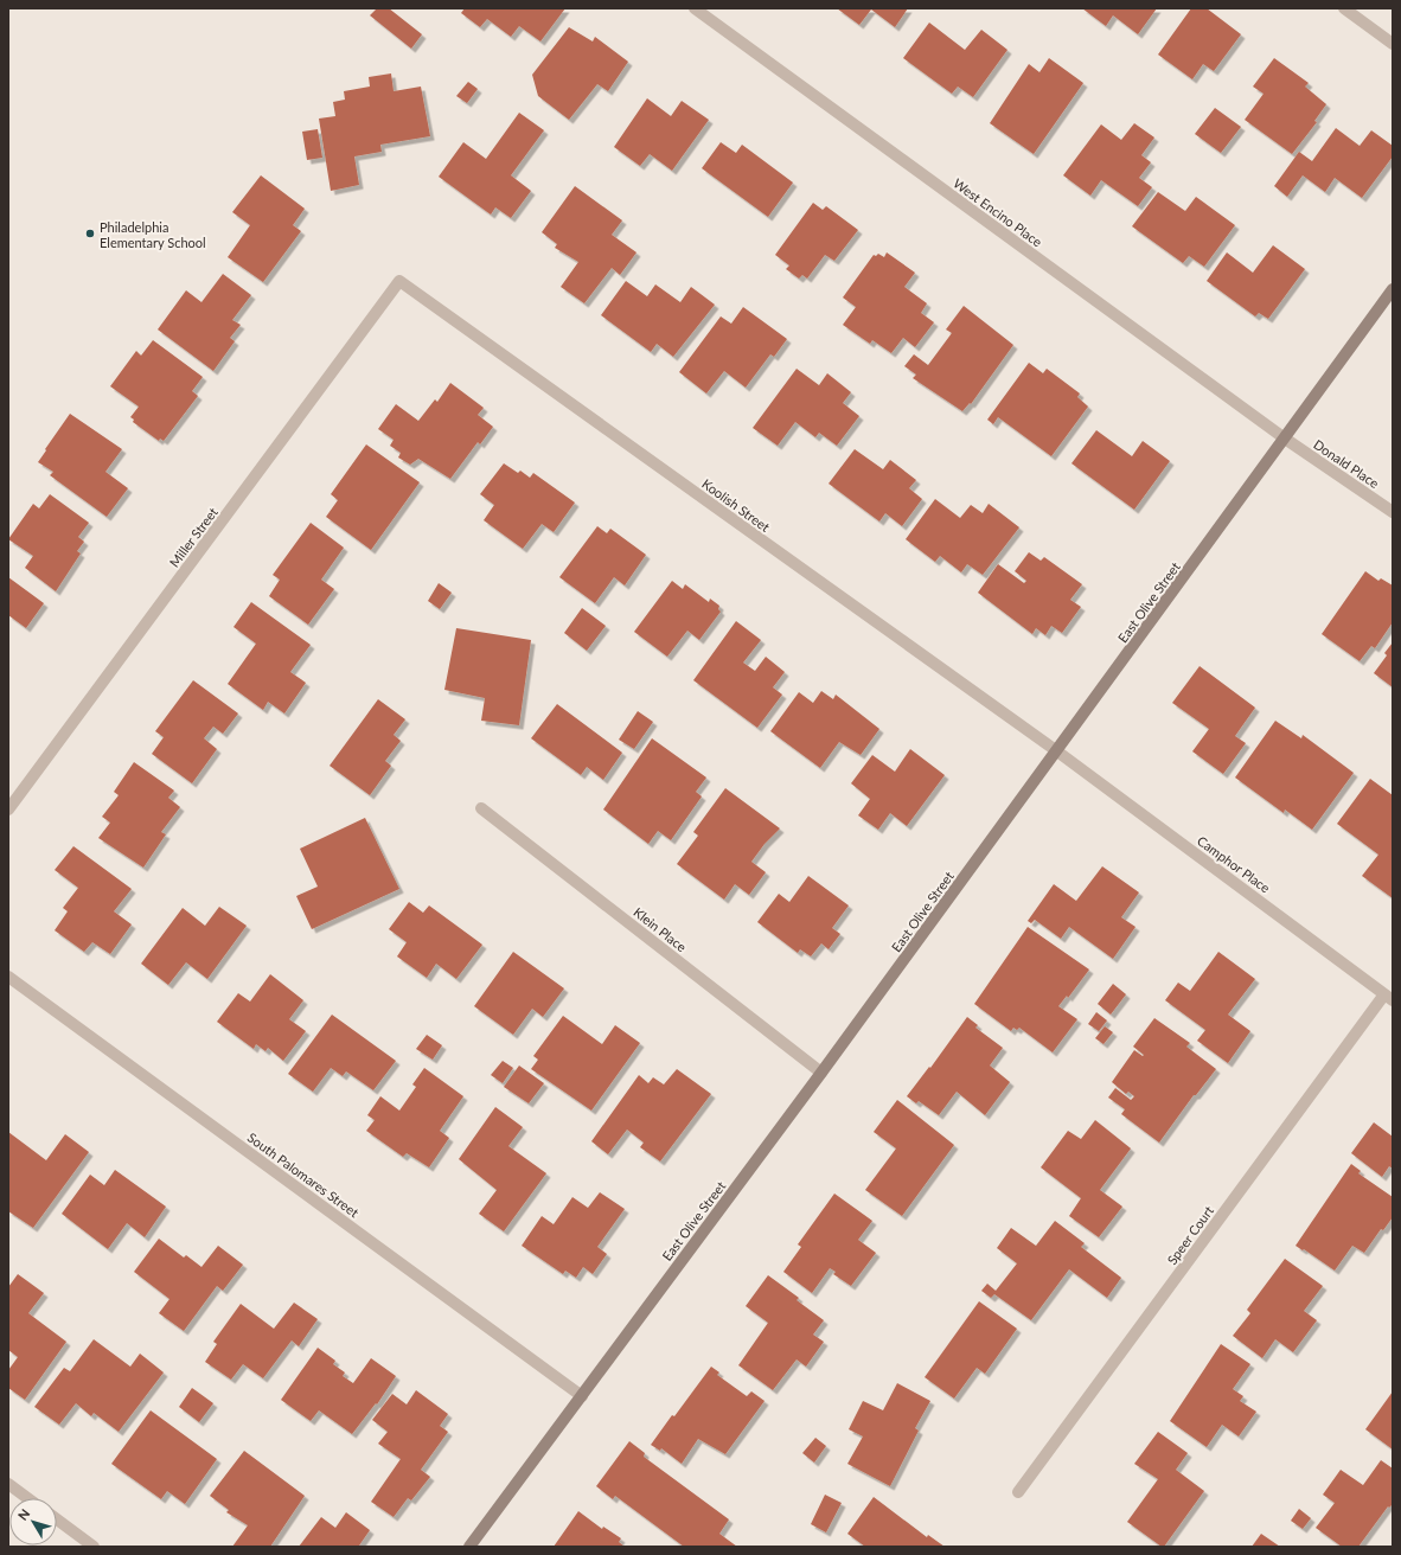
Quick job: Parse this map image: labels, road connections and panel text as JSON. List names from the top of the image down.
{
  "streets": {
    "street": [
      "West Encino Place",
      "Donald Place",
      "Koolish Street",
      "Miller Street",
      "East Olive Street",
      "Camphor Place",
      "Klein Place",
      "South Palomares Street",
      "Speer Court"
    ]
  },
  "crossings": [
    ["West Encino Place", "Donald Place"],
    ["West Encino Place", "East Olive Street"],
    ["Donald Place", "East Olive Street"],
    ["Koolish Street", "Miller Street"],
    ["Koolish Street", "East Olive Street"],
    ["Koolish Street", "Camphor Place"],
    ["East Olive Street", "Camphor Place"],
    ["East Olive Street", "Klein Place"],
    ["East Olive Street", "South Palomares Street"],
    ["Camphor Place", "Speer Court"]
  ],
  "places": ["Philadelphia Elementary School"],
  "north": "top left"
}
